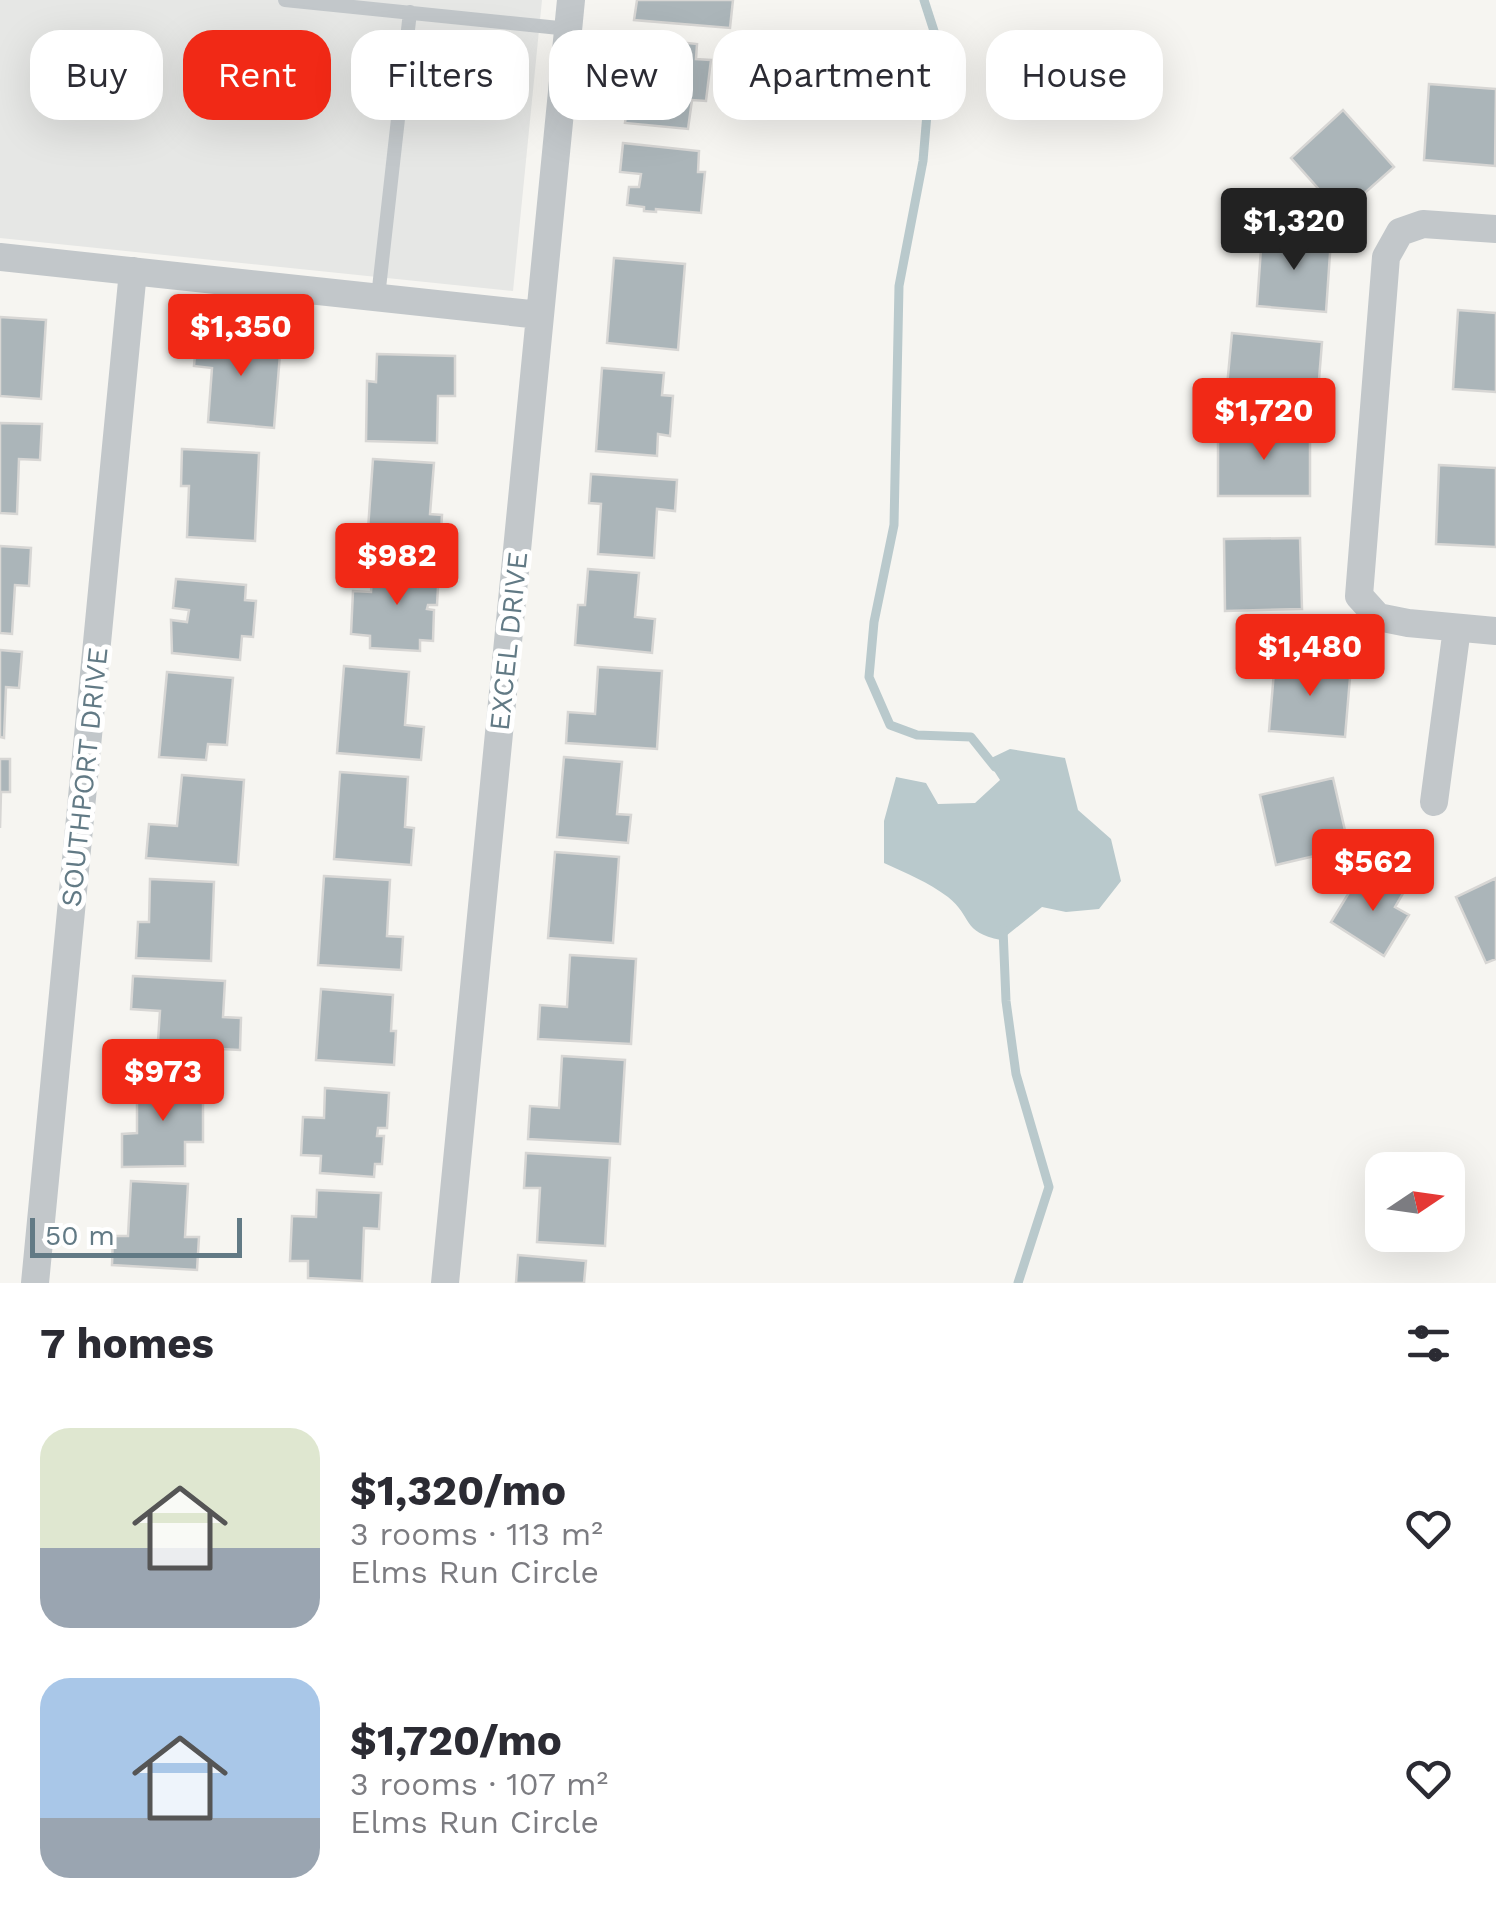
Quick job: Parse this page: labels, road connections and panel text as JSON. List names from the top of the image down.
{
  "streets": {
    "street": ["EXCEL DRIVE", "SOUTHPORT DRIVE"]
  },
  "scale_bar": "50 m",
  "north": "right",
  "page": {
    "chip": [
      "Buy",
      "Rent",
      "Filters",
      "New",
      "Apartment",
      "House"
    ],
    "price": [
      "$1,320",
      "$1,350",
      "$1,720",
      "$982",
      "$1,480",
      "$562",
      "$973"
    ],
    "scale": "50 m",
    "heading": "7 homes",
    "list": [
      {
        "name": "$1,320/mo",
        "note": "3 rooms · 113 m² · Elms Run Circle"
      },
      {
        "name": "$1,720/mo",
        "note": "3 rooms · 107 m² · Elms Run Circle"
      }
    ]
  }
}
